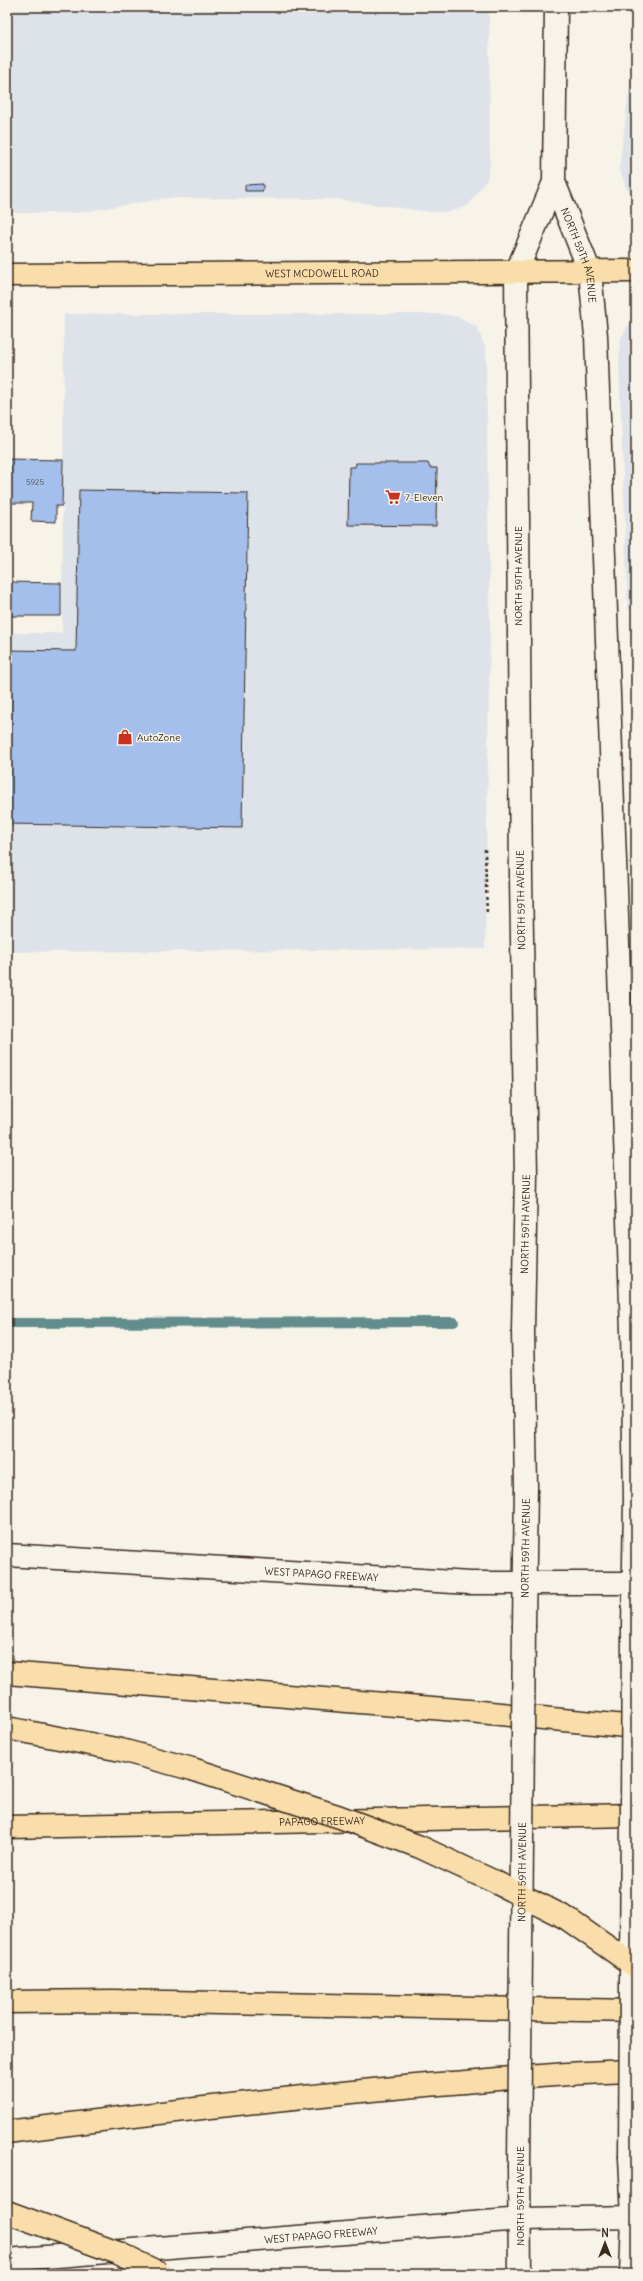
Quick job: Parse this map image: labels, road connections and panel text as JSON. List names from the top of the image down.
{
  "streets": {
    "main road": [
      "NORTH 59TH AVENUE",
      "WEST MCDOWELL ROAD",
      "WEST PAPAGO FREEWAY",
      "PAPAGO FREEWAY"
    ]
  },
  "crossings": [
    ["NORTH 59TH AVENUE", "WEST MCDOWELL ROAD"],
    ["NORTH 59TH AVENUE", "WEST PAPAGO FREEWAY"]
  ],
  "places": {
    "supermarket": ["7-Eleven"],
    "shop": ["AutoZone"]
  },
  "house_numbers": ["5925"],
  "north": "top"
}
